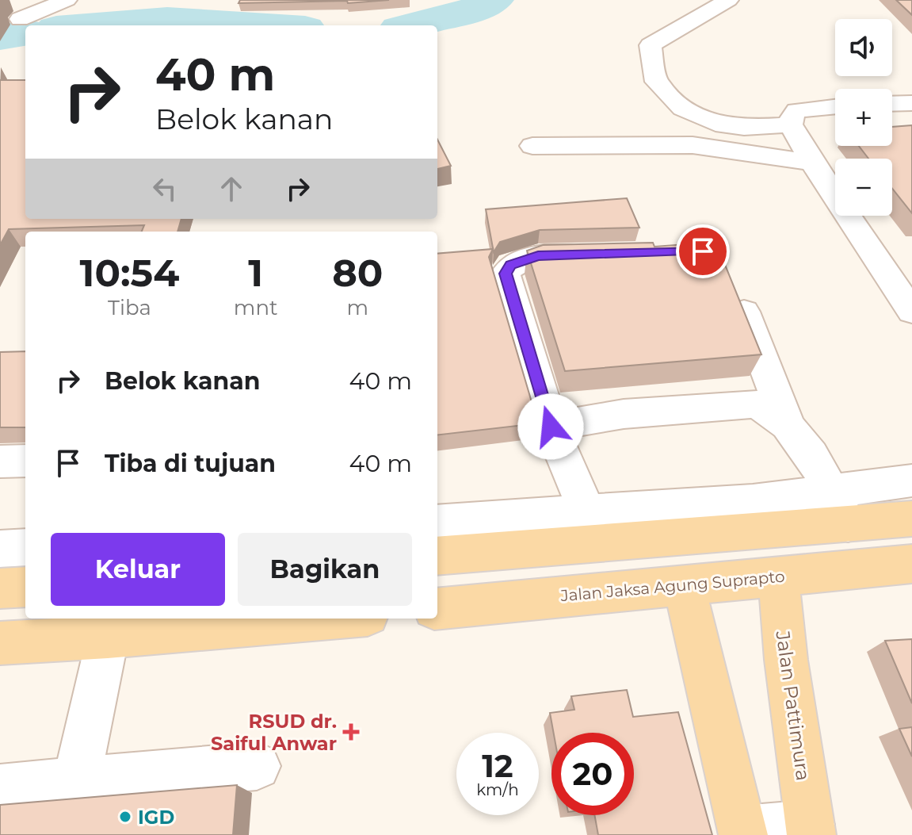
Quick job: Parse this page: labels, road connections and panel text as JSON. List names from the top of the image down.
{
  "streets": {
    "main road": ["Jalan Jaksa Agung Suprapto", "Jalan Pattimura"]
  },
  "crossings": [
    ["Jalan Jaksa Agung Suprapto", "Jalan Pattimura"]
  ],
  "places": {
    "health": ["RSUD dr. Saiful Anwar"],
    "other": ["IGD"]
  },
  "page": {
    "map_buttons": ["+", "−"],
    "turn": ["40 m", "Belok kanan"],
    "eta": [
      "10:54",
      "Tiba",
      "1",
      "mnt",
      "80",
      "m"
    ],
    "list": [
      {
        "name": "Belok kanan",
        "value": "40 m"
      },
      {
        "name": "Tiba di tujuan",
        "value": "40 m"
      }
    ],
    "buttons": ["Keluar", "Bagikan"],
    "speed": "12 km/h",
    "limit": "20"
  }
}
